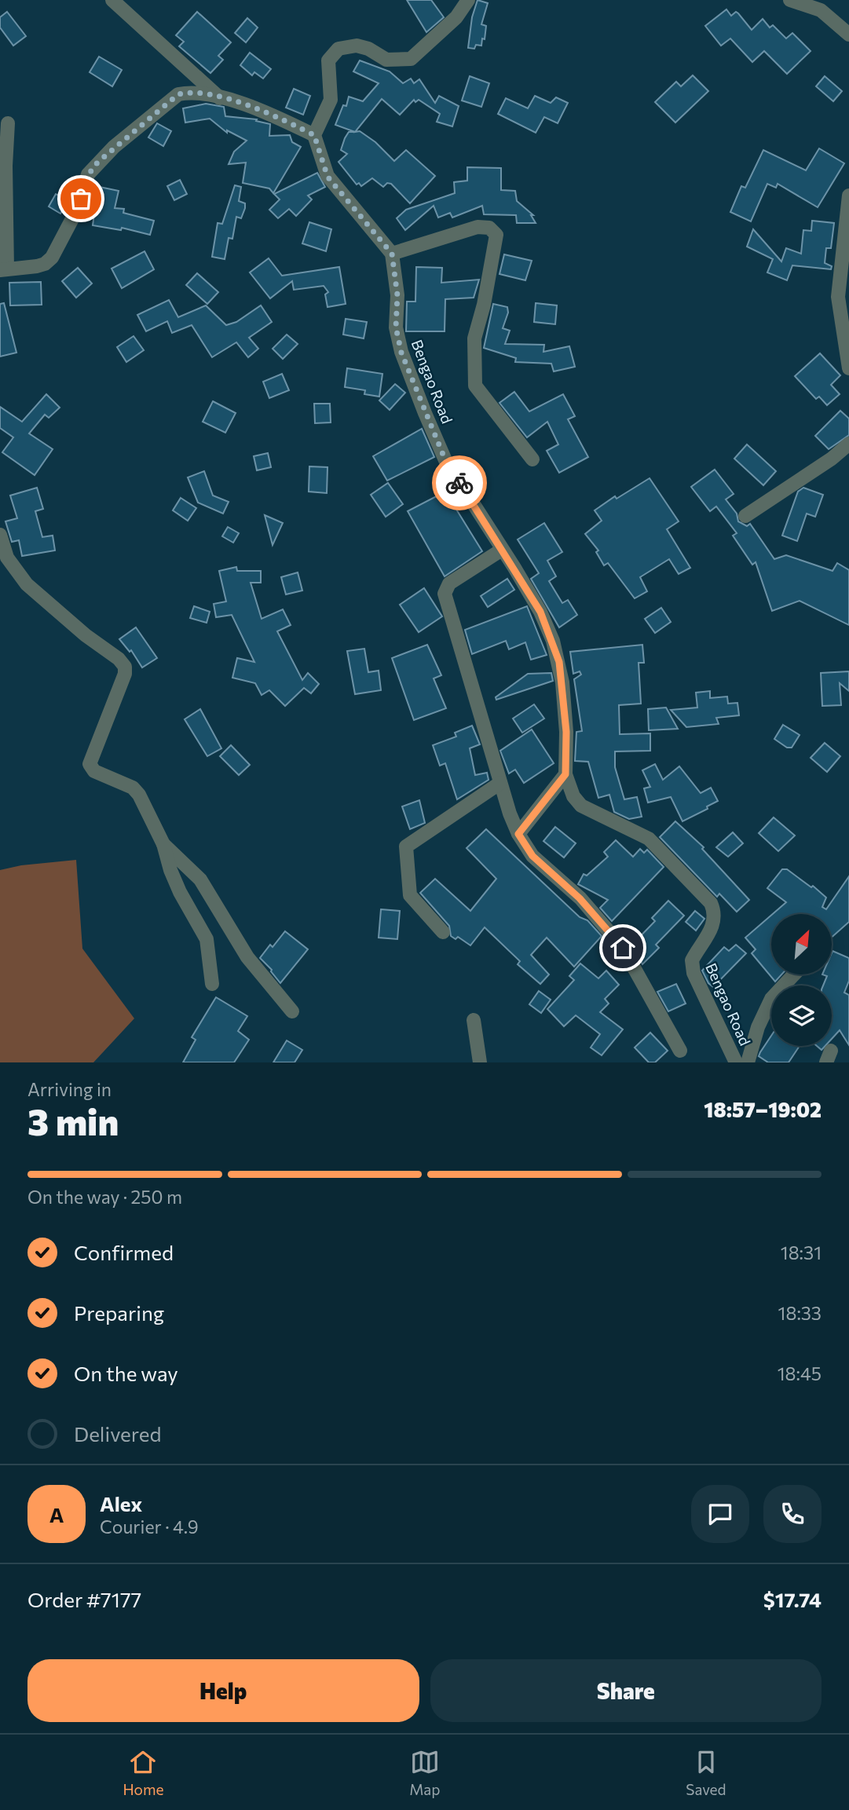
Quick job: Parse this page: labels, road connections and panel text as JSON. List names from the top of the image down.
{
  "streets": {
    "street": ["Bengao Road"]
  },
  "north": "top right",
  "page": {
    "heading": ["3 min", "Arriving in", "18:57–19:02"],
    "panel": [
      "Alex",
      "Courier · 4.9",
      "Order #7177",
      "$17.74"
    ],
    "bar": "On the way · 250 m",
    "list": [
      ["Confirmed", "18:31"],
      ["Preparing", "18:33"],
      ["On the way", "18:45"],
      "Delivered"
    ],
    "round": "A",
    "buttons": ["Help", "Share"],
    "tabs": ["Home", "Map", "Saved"]
  }
}
